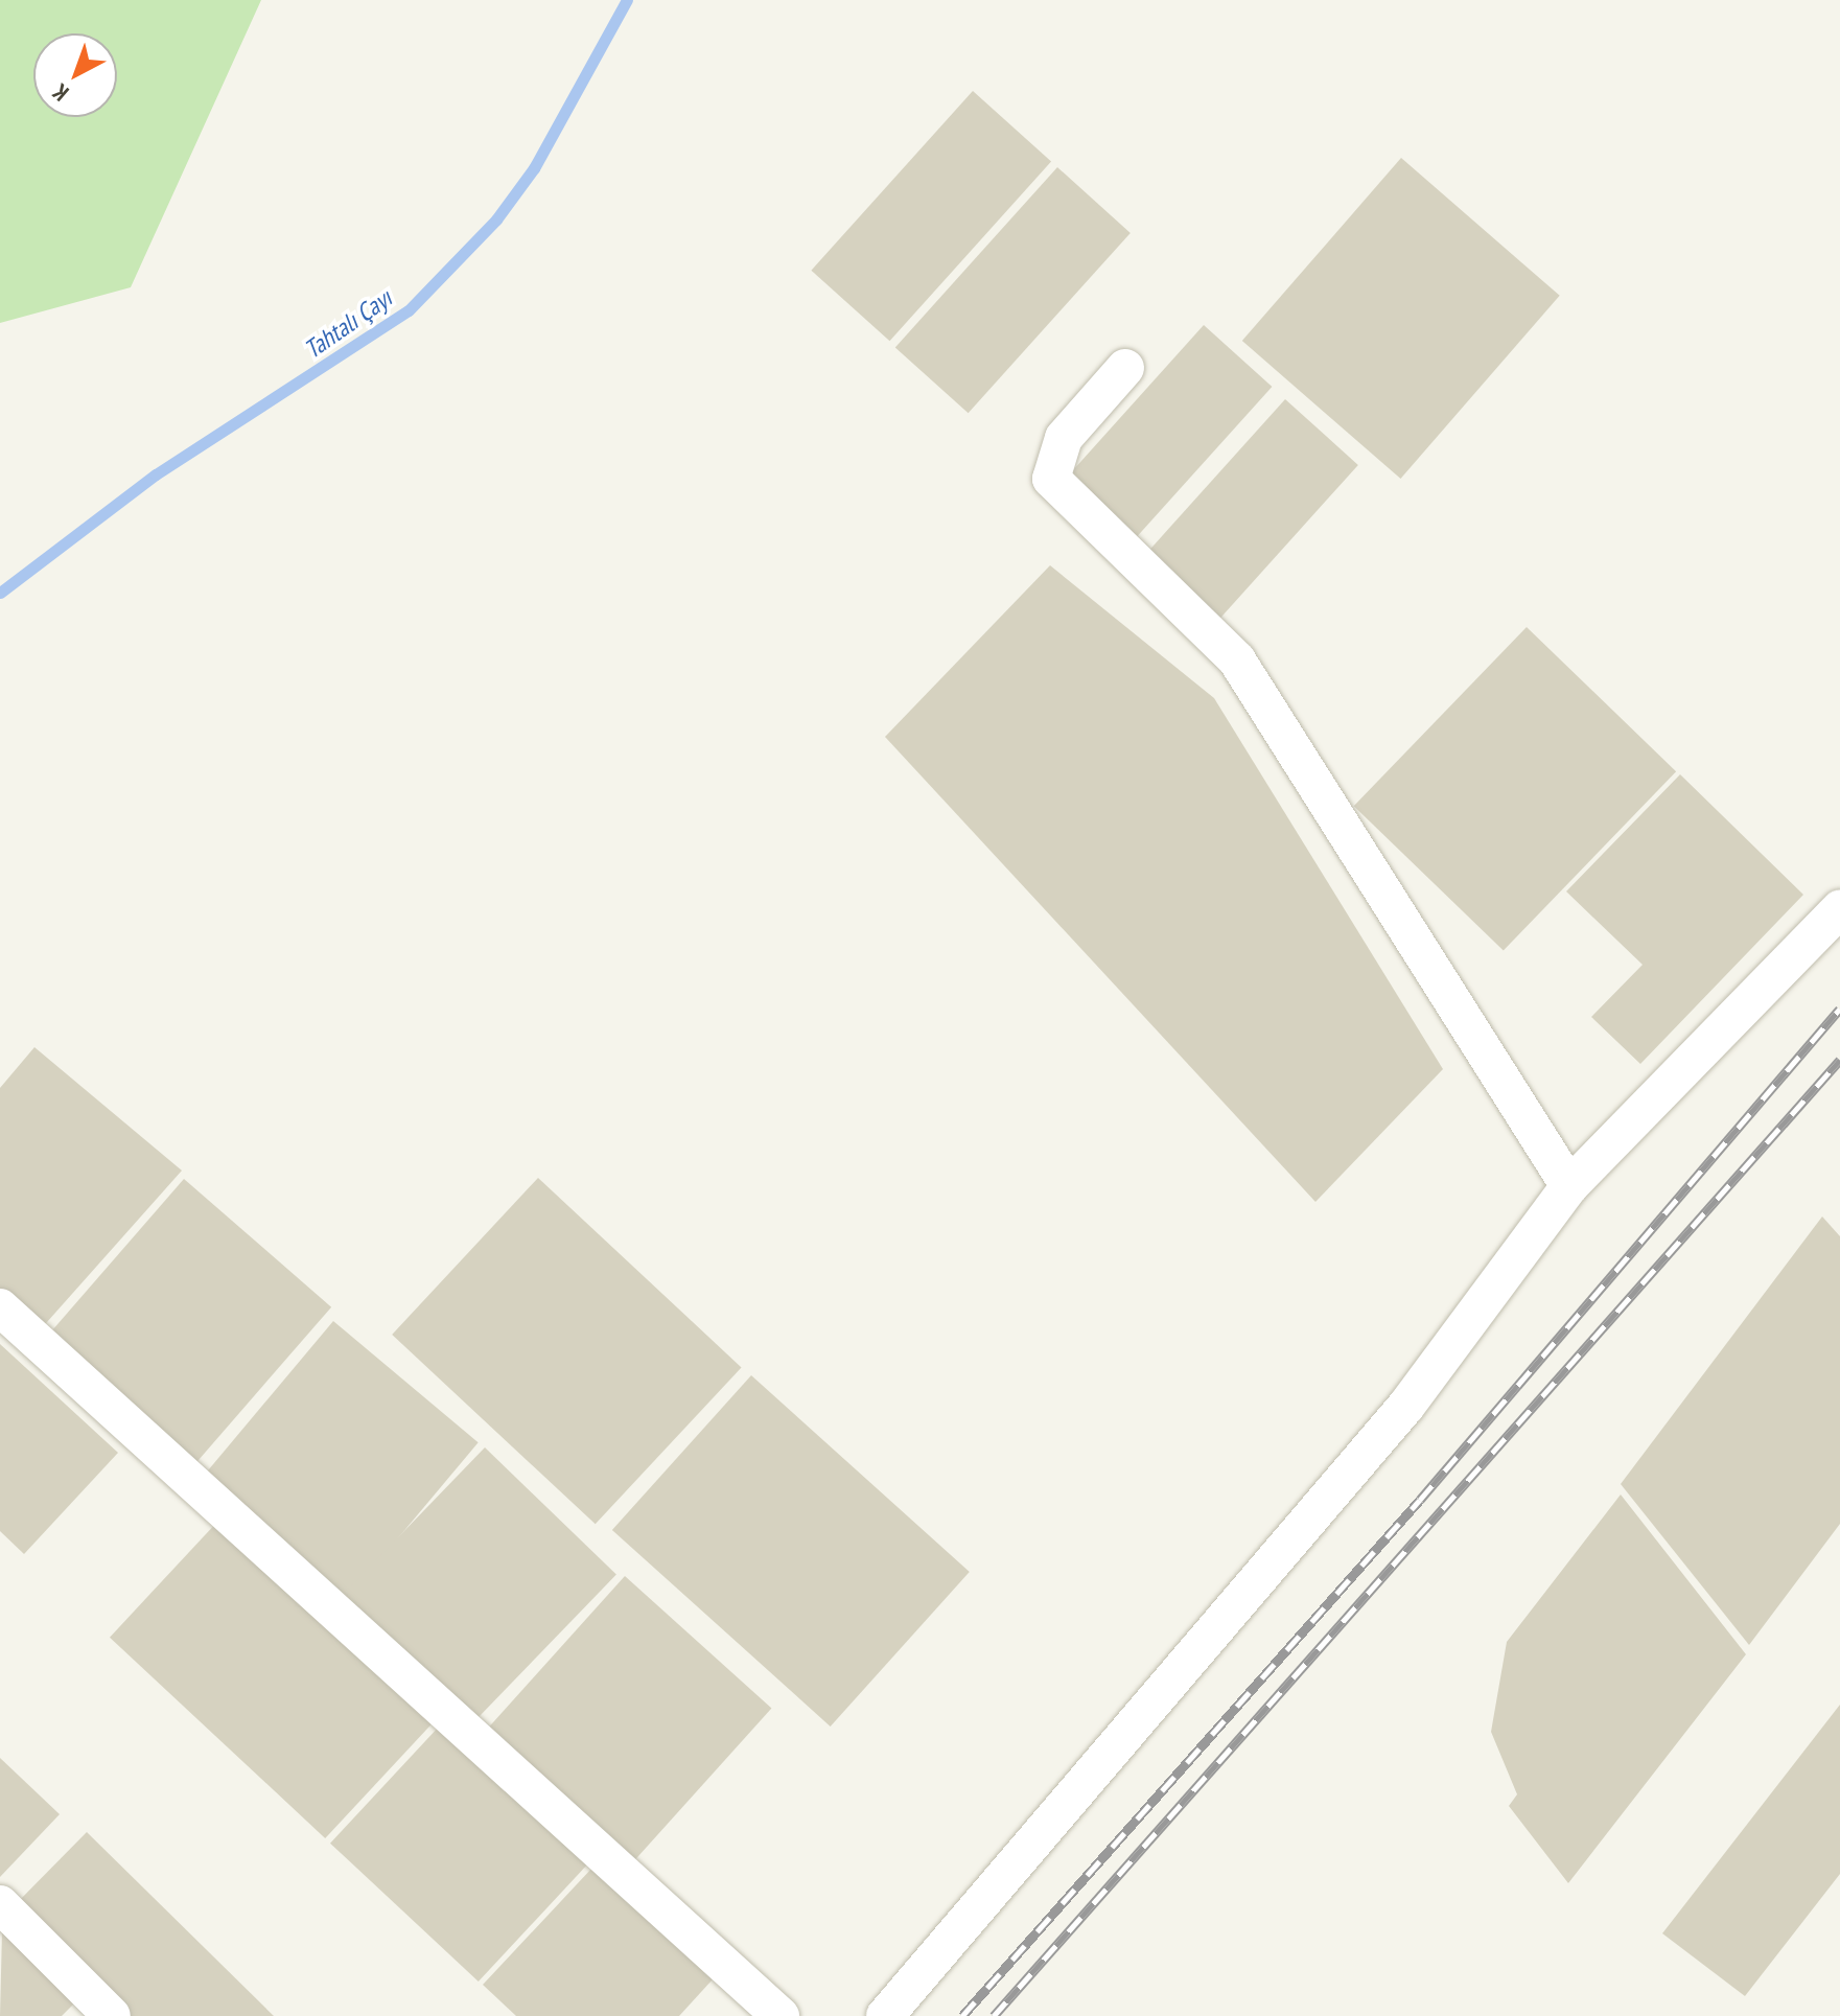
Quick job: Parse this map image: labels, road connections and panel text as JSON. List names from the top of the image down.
{
  "water": ["Tahtalı Çayı"],
  "north": "bottom left"
}
